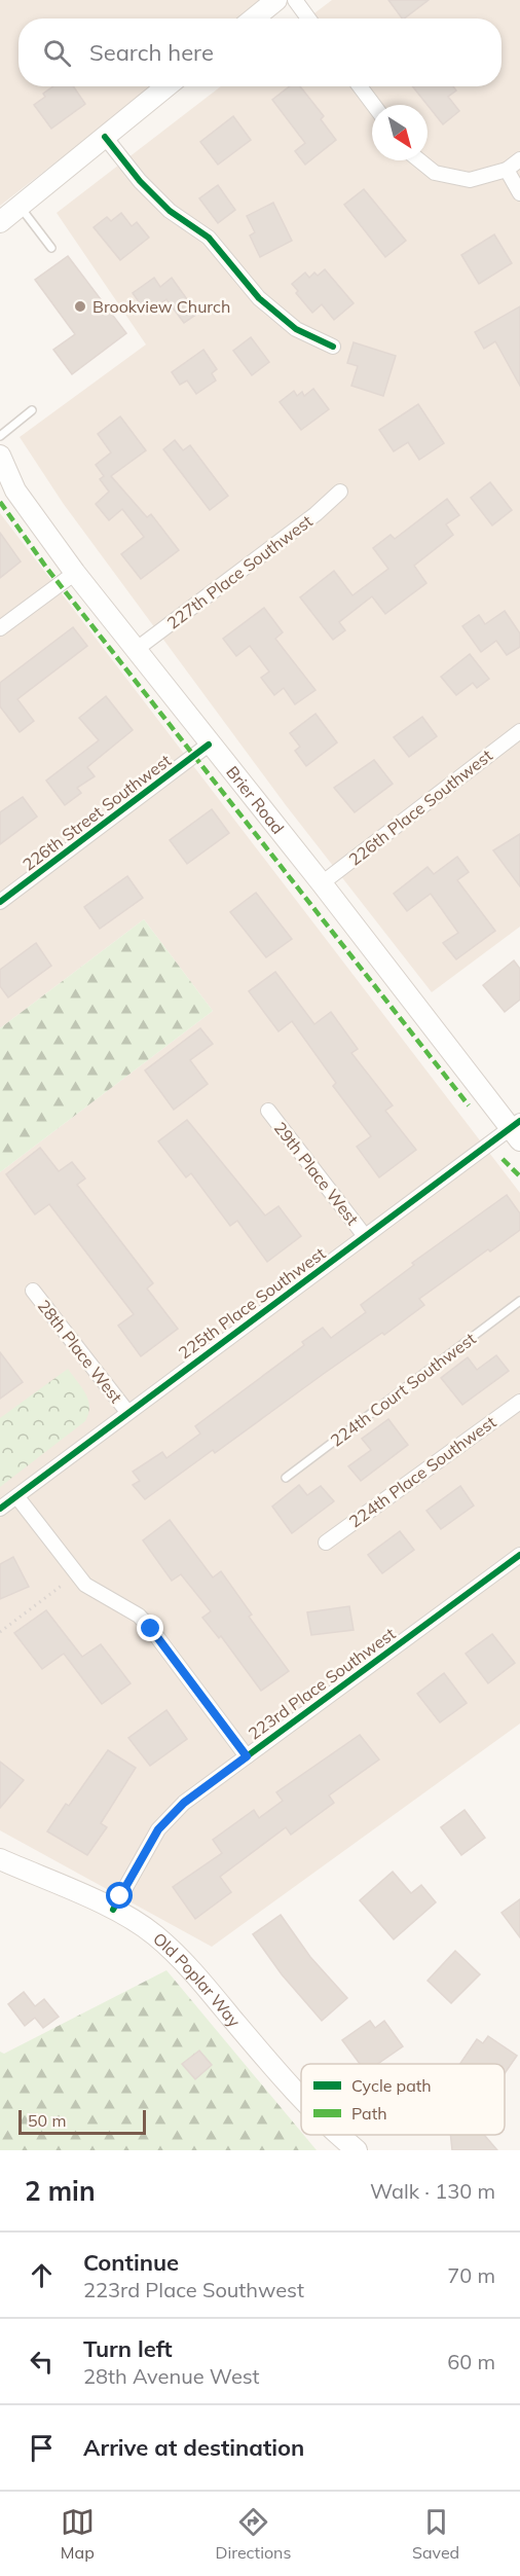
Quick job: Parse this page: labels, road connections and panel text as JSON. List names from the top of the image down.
{
  "streets": {
    "main road": ["Brier Road", "Old Poplar Way"],
    "street": [
      "227th Place Southwest",
      "226th Place Southwest",
      "226th Street Southwest",
      "29th Place West",
      "225th Place Southwest",
      "28th Place West",
      "224th Place Southwest",
      "223rd Place Southwest"
    ],
    "lane": ["224th Court Southwest"]
  },
  "crossings": [
    ["227th Place Southwest", "Brier Road"],
    ["Brier Road", "226th Place Southwest"],
    ["Brier Road", "226th Street Southwest"],
    ["Brier Road", "225th Place Southwest"],
    ["29th Place West", "225th Place Southwest"],
    ["225th Place Southwest", "28th Place West"],
    ["223rd Place Southwest", "Old Poplar Way"]
  ],
  "places": ["Brookview Church"],
  "legend": ["Cycle path", "Path"],
  "scale_bar": "50 m",
  "north": "bottom right",
  "page": {
    "search": "Search here",
    "scale": "50 m",
    "heading": ["2 min", "Walk · 130 m"],
    "list": [
      ["Continue", "223rd Place Southwest", "70 m"],
      ["Turn left", "28th Avenue West", "60 m"],
      "Arrive at destination"
    ],
    "nav": ["Map", "Directions", "Saved"]
  }
}
